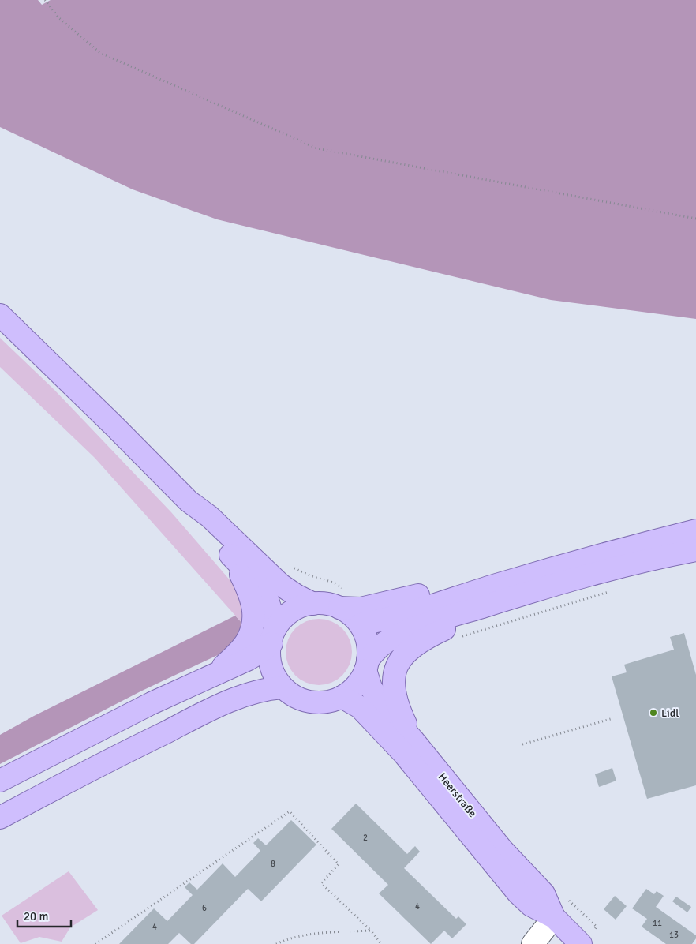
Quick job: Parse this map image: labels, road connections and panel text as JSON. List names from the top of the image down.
{
  "streets": {
    "main road": ["Heerstraße"]
  },
  "places": ["Lidl"],
  "house_numbers": [
    "2",
    "8",
    "4",
    "6",
    "11",
    "4",
    "13"
  ],
  "scale_bar": "20 m"
}
